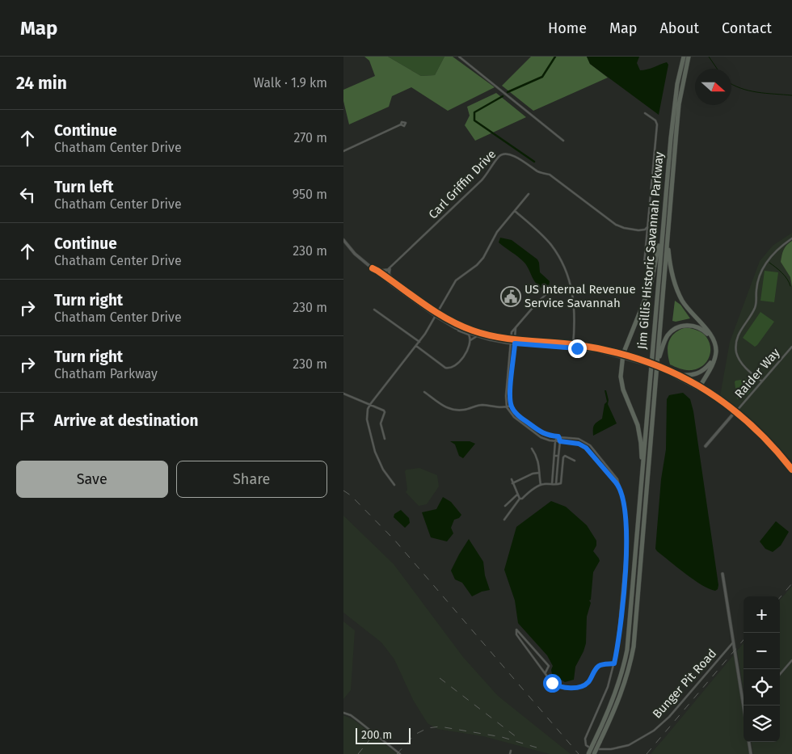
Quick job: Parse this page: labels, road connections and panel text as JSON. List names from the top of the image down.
{
  "streets": {
    "highway": ["Jim Gillis Historic Savannah Parkway"],
    "street": ["Carl Griffin Drive", "Raider Way", "Bunger Pit Road"]
  },
  "places": {
    "public building": ["US Internal Revenue Service Savannah"]
  },
  "scale_bar": "200 m",
  "north": "right",
  "page": {
    "header": "Map",
    "nav": [
      "Home",
      "Map",
      "About",
      "Contact"
    ],
    "heading": ["24 min", "Walk · 1.9 km"],
    "list": [
      ["Continue", "Chatham Center Drive", "270 m"],
      ["Turn left", "Chatham Center Drive", "950 m"],
      ["Continue", "Chatham Center Drive", "230 m"],
      ["Turn right", "Chatham Center Drive", "230 m"],
      ["Turn right", "Chatham Parkway", "230 m"],
      "Arrive at destination"
    ],
    "buttons": ["Save", "Share"],
    "map_buttons": ["+", "−"],
    "scale": "200 m"
  }
}
